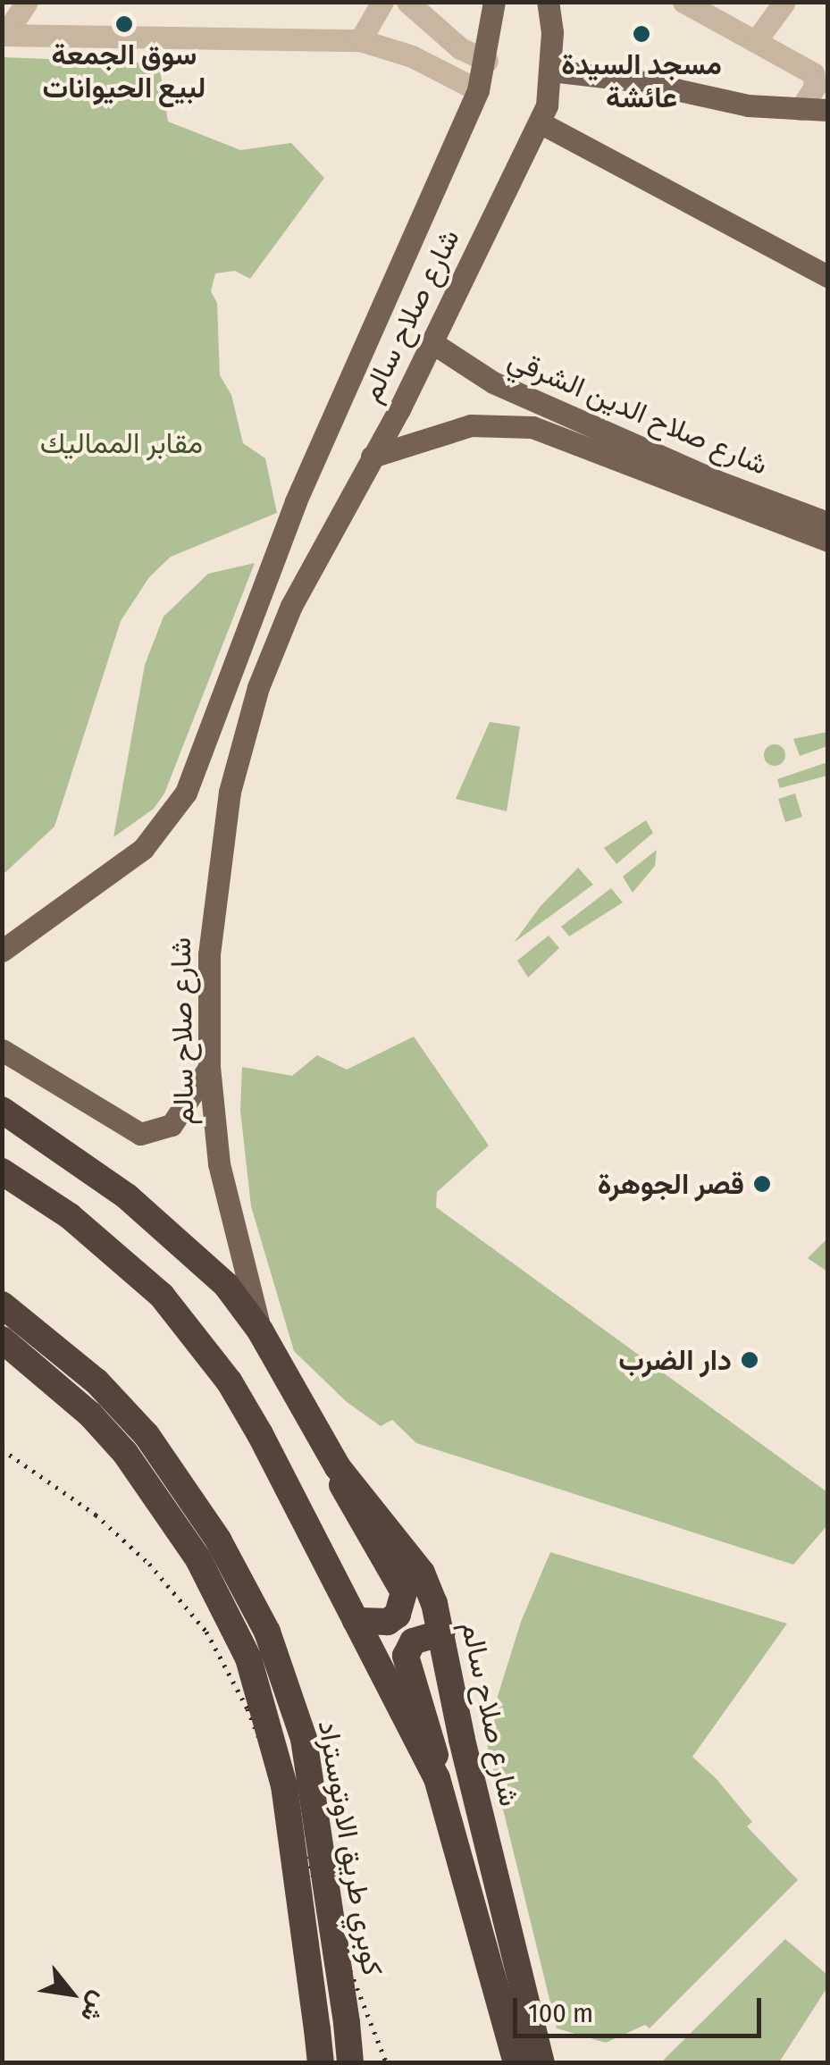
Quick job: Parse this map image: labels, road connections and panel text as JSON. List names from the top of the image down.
{
  "streets": {
    "highway": ["شارع صلاح سالم", "كوبري طريق الاوتوستراد"],
    "main road": ["شارع صلاح الدين الشرقي"]
  },
  "crossings": [
    ["شارع صلاح سالم", "شارع صلاح الدين الشرقي"]
  ],
  "parks": ["مقابر المماليك"],
  "places": [
    "سوق الجمعة لبيع الحيوانات",
    "مسجد السيدة عائشة",
    "قصر الجوهرة",
    "دار الضرب"
  ],
  "scale_bar": "100 m",
  "north": "bottom right"
}
